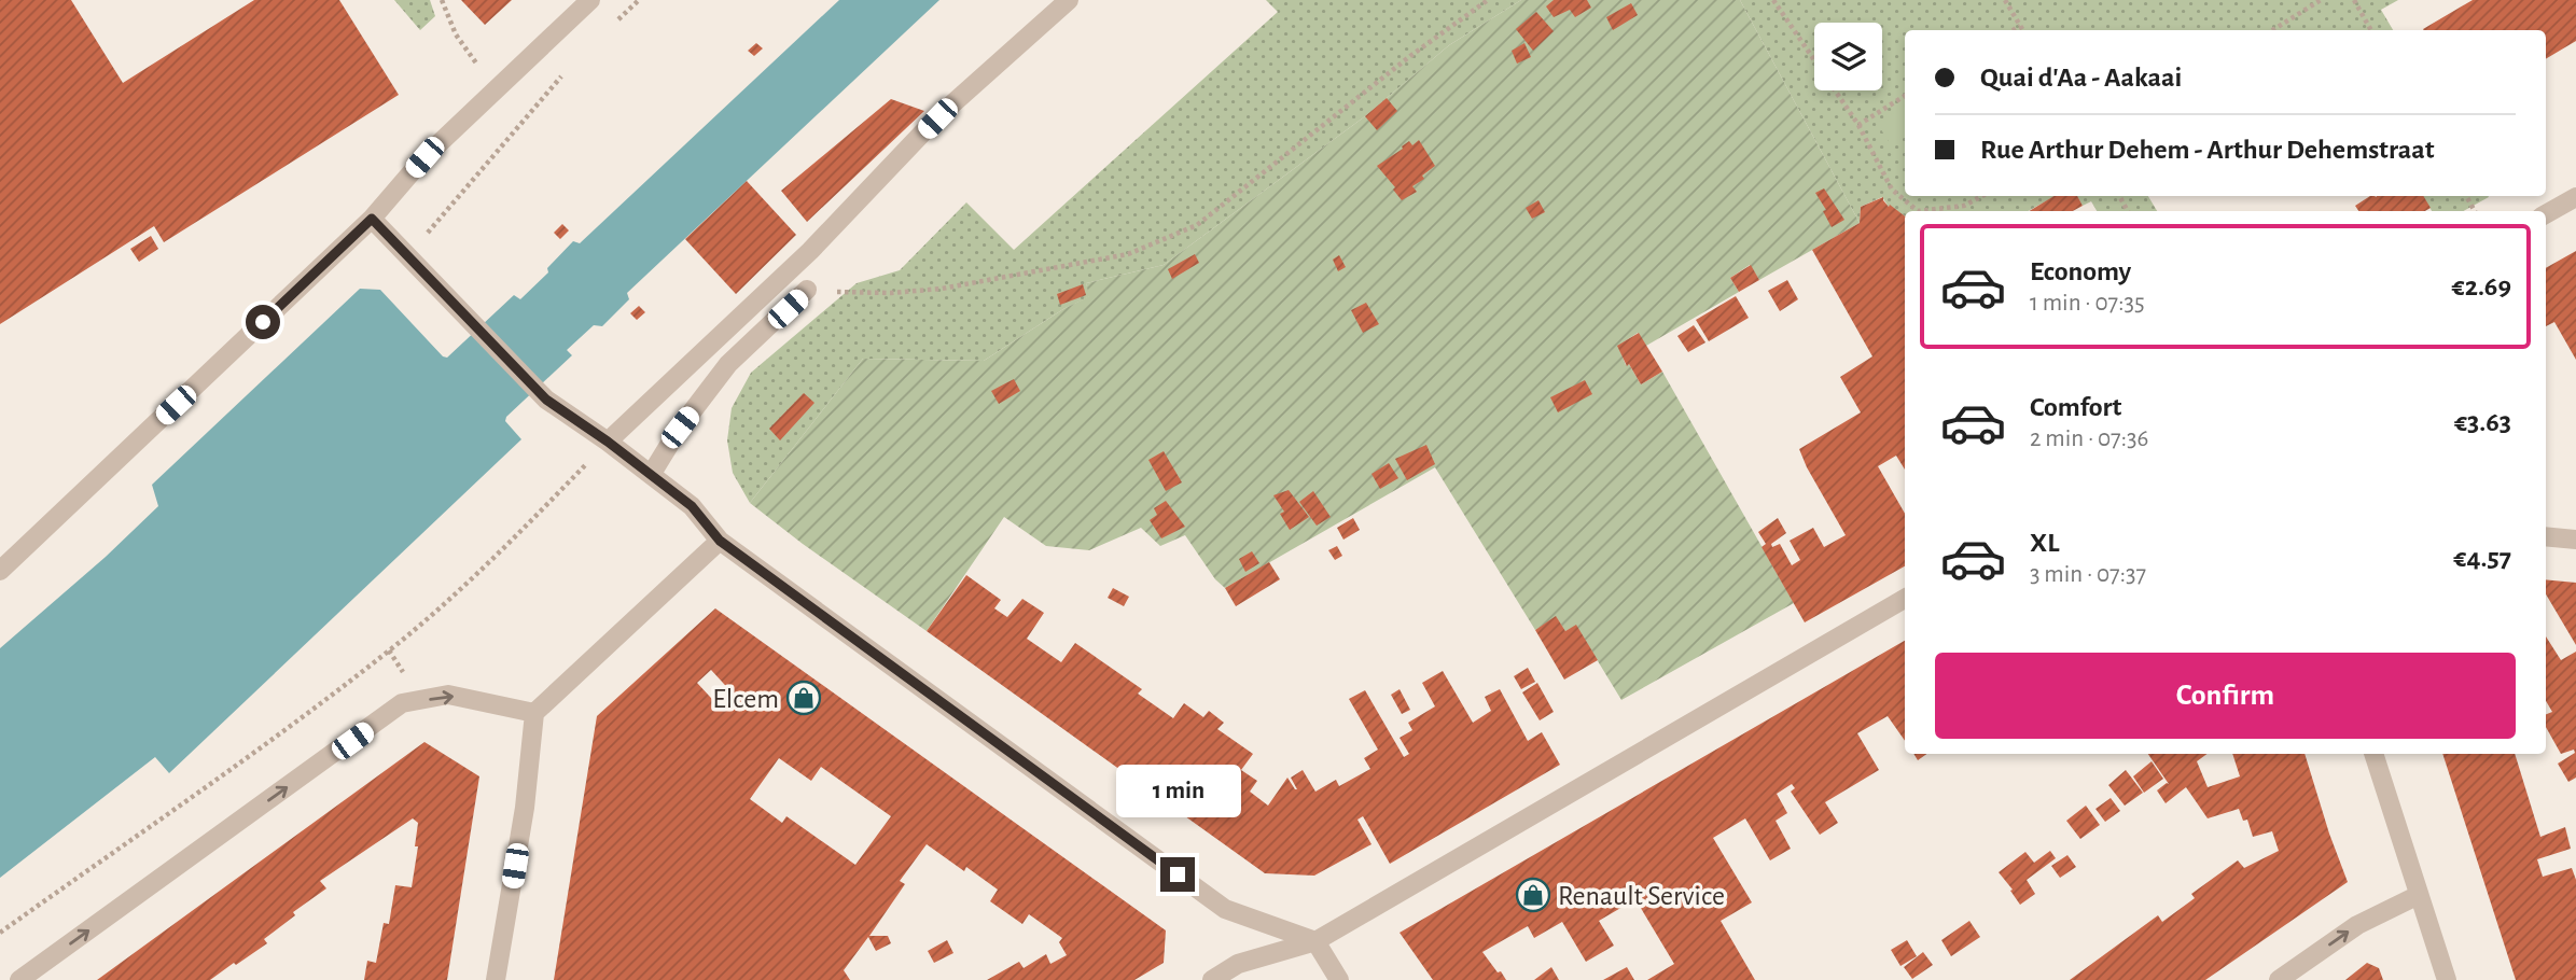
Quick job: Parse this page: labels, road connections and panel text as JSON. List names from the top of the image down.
{
  "places": {
    "shop": ["Elcem", "Renault Service"]
  },
  "page": {
    "banner": ["Quai d'Aa - Aakaai", "Rue Arthur Dehem - Arthur Dehemstraat"],
    "list": [
      {
        "name": "Economy",
        "note": "1 min · 07:35",
        "value": "€2.69"
      },
      {
        "name": "Comfort",
        "note": "2 min · 07:36",
        "value": "€3.63"
      },
      {
        "name": "XL",
        "note": "3 min · 07:37",
        "value": "€4.57"
      }
    ],
    "buttons": "Confirm",
    "bubble": "1 min"
  }
}
